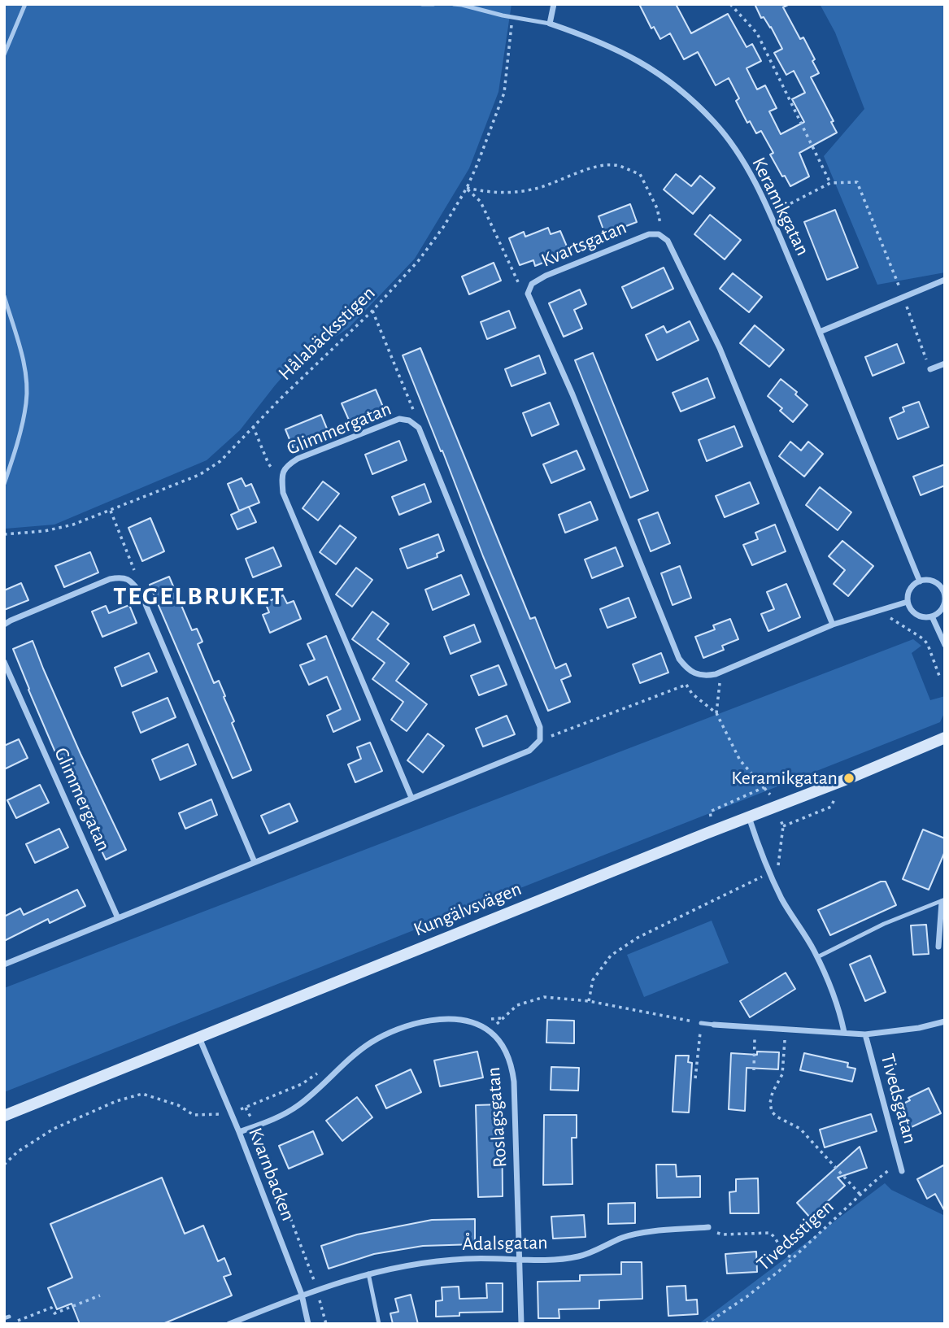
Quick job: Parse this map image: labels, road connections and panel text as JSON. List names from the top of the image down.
{
  "streets": {
    "main road": ["Kungälvsvägen"],
    "street": [
      "Keramikgatan",
      "Kvartsgatan",
      "Glimmergatan",
      "Tivedsgatan",
      "Roslagsgatan",
      "Kvarnbacken",
      "Ådalsgatan"
    ],
    "path": ["Hålabäcksstigen", "Tivedsstigen"]
  },
  "crossings": [
    ["Keramikgatan", "Hålabäcksstigen"],
    ["Kungälvsvägen", "Kvarnbacken"],
    ["Tivedsgatan", "Tivedsstigen"],
    ["Roslagsgatan", "Kvarnbacken"],
    ["Roslagsgatan", "Ådalsgatan"],
    ["Kvarnbacken", "Ådalsgatan"]
  ],
  "districts": ["TEGELBRUKET"],
  "places": ["Keramikgatan"]
}
